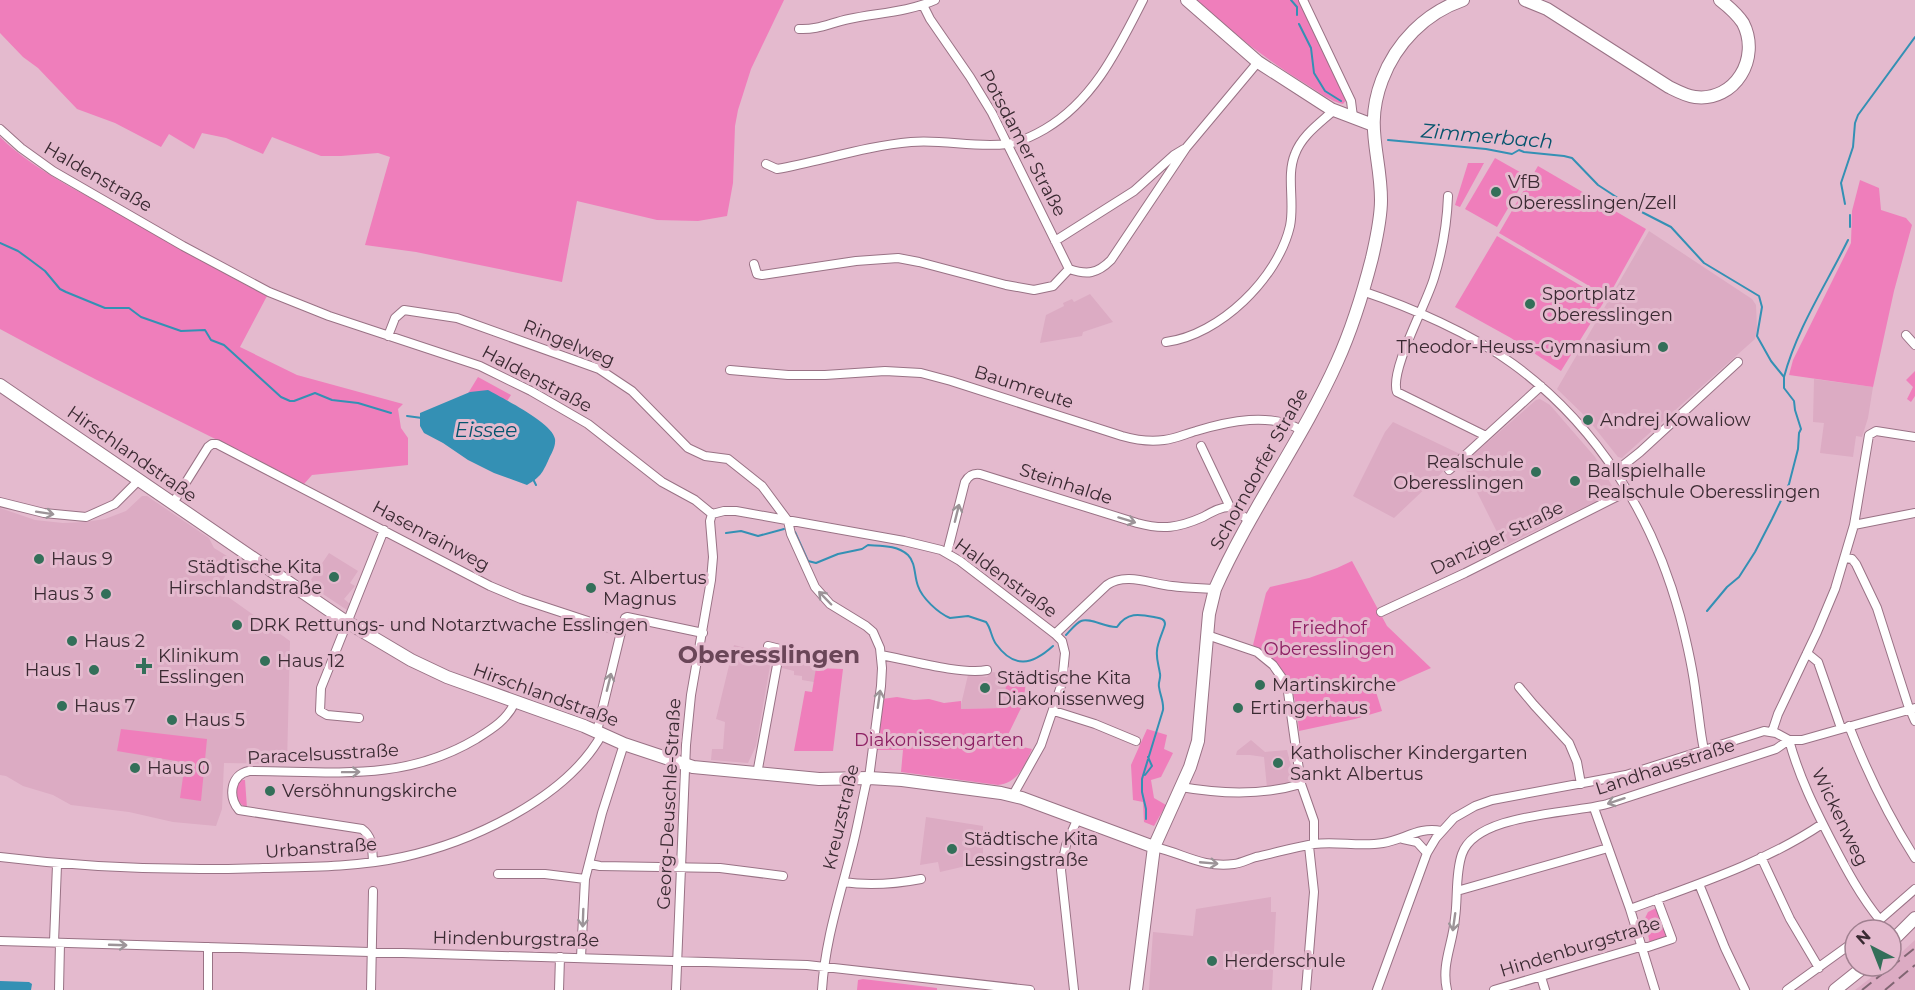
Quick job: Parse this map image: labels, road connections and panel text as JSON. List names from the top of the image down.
{
  "streets": {
    "street": [
      "Potsdamer Straße",
      "Haldenstraße",
      "Ringelweg",
      "Baumreute",
      "Hirschlandstraße",
      "Schorndorfer Straße",
      "Steinhalde",
      "Hasenrainweg",
      "Danziger Straße",
      "Paracelsusstraße",
      "Landhausstraße",
      "Georg-Deuschle-Straße",
      "Kreuzstraße",
      "Wickenweg",
      "Urbanstraße",
      "Hindenburgstraße"
    ]
  },
  "crossings": [
    ["Haldenstraße", "Ringelweg"],
    ["Haldenstraße", "Steinhalde"],
    ["Haldenstraße", "Georg-Deuschle-Straße"],
    ["Haldenstraße", "Kreuzstraße"],
    ["Ringelweg", "Kreuzstraße"],
    ["Baumreute", "Schorndorfer Straße"],
    ["Hirschlandstraße", "Schorndorfer Straße"],
    ["Hirschlandstraße", "Hasenrainweg"],
    ["Hirschlandstraße", "Paracelsusstraße"],
    ["Hirschlandstraße", "Georg-Deuschle-Straße"],
    ["Hirschlandstraße", "Kreuzstraße"],
    ["Hirschlandstraße", "Urbanstraße"],
    ["Paracelsusstraße", "Urbanstraße"],
    ["Landhausstraße", "Wickenweg"],
    ["Georg-Deuschle-Straße", "Hindenburgstraße"],
    ["Kreuzstraße", "Hindenburgstraße"]
  ],
  "one_way": ["Kreuzstraße"],
  "districts": ["Oberesslingen"],
  "water": ["Zimmerbach", "Eissee"],
  "parks": ["Friedhof Oberesslingen", "Diakonissengarten"],
  "places": {
    "other": [
      "VfB Oberesslingen/Zell",
      "Sportplatz Oberesslingen",
      "Theodor-Heuss-Gymnasium",
      "Andrej Kowaliow",
      "Realschule Oberesslingen",
      "Ballspielhalle Realschule Oberesslingen",
      "Haus 9",
      "Städtische Kita Hirschlandstraße",
      "St. Albertus Magnus",
      "Haus 3",
      "DRK Rettungs- und Notarztwache Esslingen",
      "Haus 2",
      "Haus 12",
      "Haus 1",
      "Martinskirche",
      "Städtische Kita Diakonissenweg",
      "Haus 7",
      "Ertingerhaus",
      "Haus 5",
      "Katholischer Kindergarten Sankt Albertus",
      "Haus 0",
      "Versöhnungskirche",
      "Städtische Kita Lessingstraße",
      "Herderschule"
    ],
    "health": ["Klinikum Esslingen"]
  },
  "north": "top left"
}
